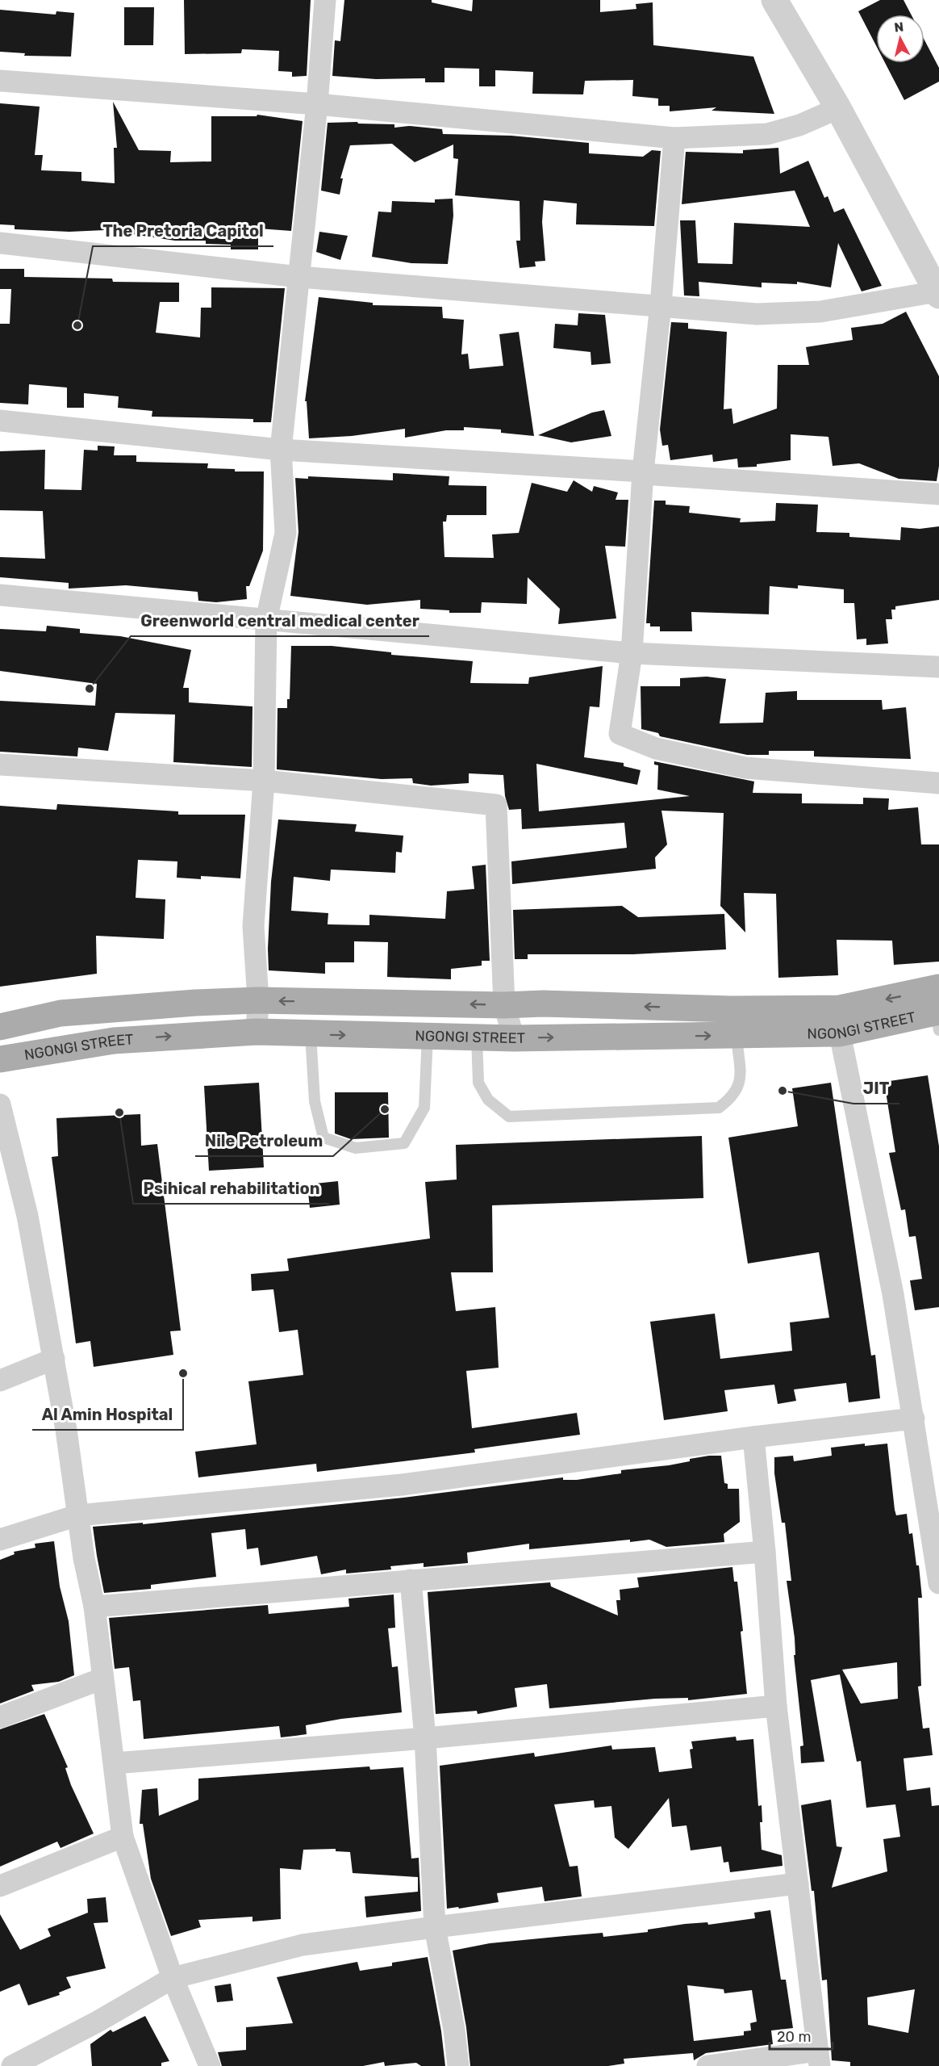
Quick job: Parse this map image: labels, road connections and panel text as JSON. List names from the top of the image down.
{
  "streets": {
    "main road": ["NGONGI STREET"]
  },
  "places": [
    "The Pretoria Capitol",
    "Greenworld central medical center",
    "JIT",
    "Nile Petroleum",
    "Psihical rehabilitation",
    "Al Amin Hospital"
  ],
  "scale_bar": "20 m",
  "north": "top"
}
